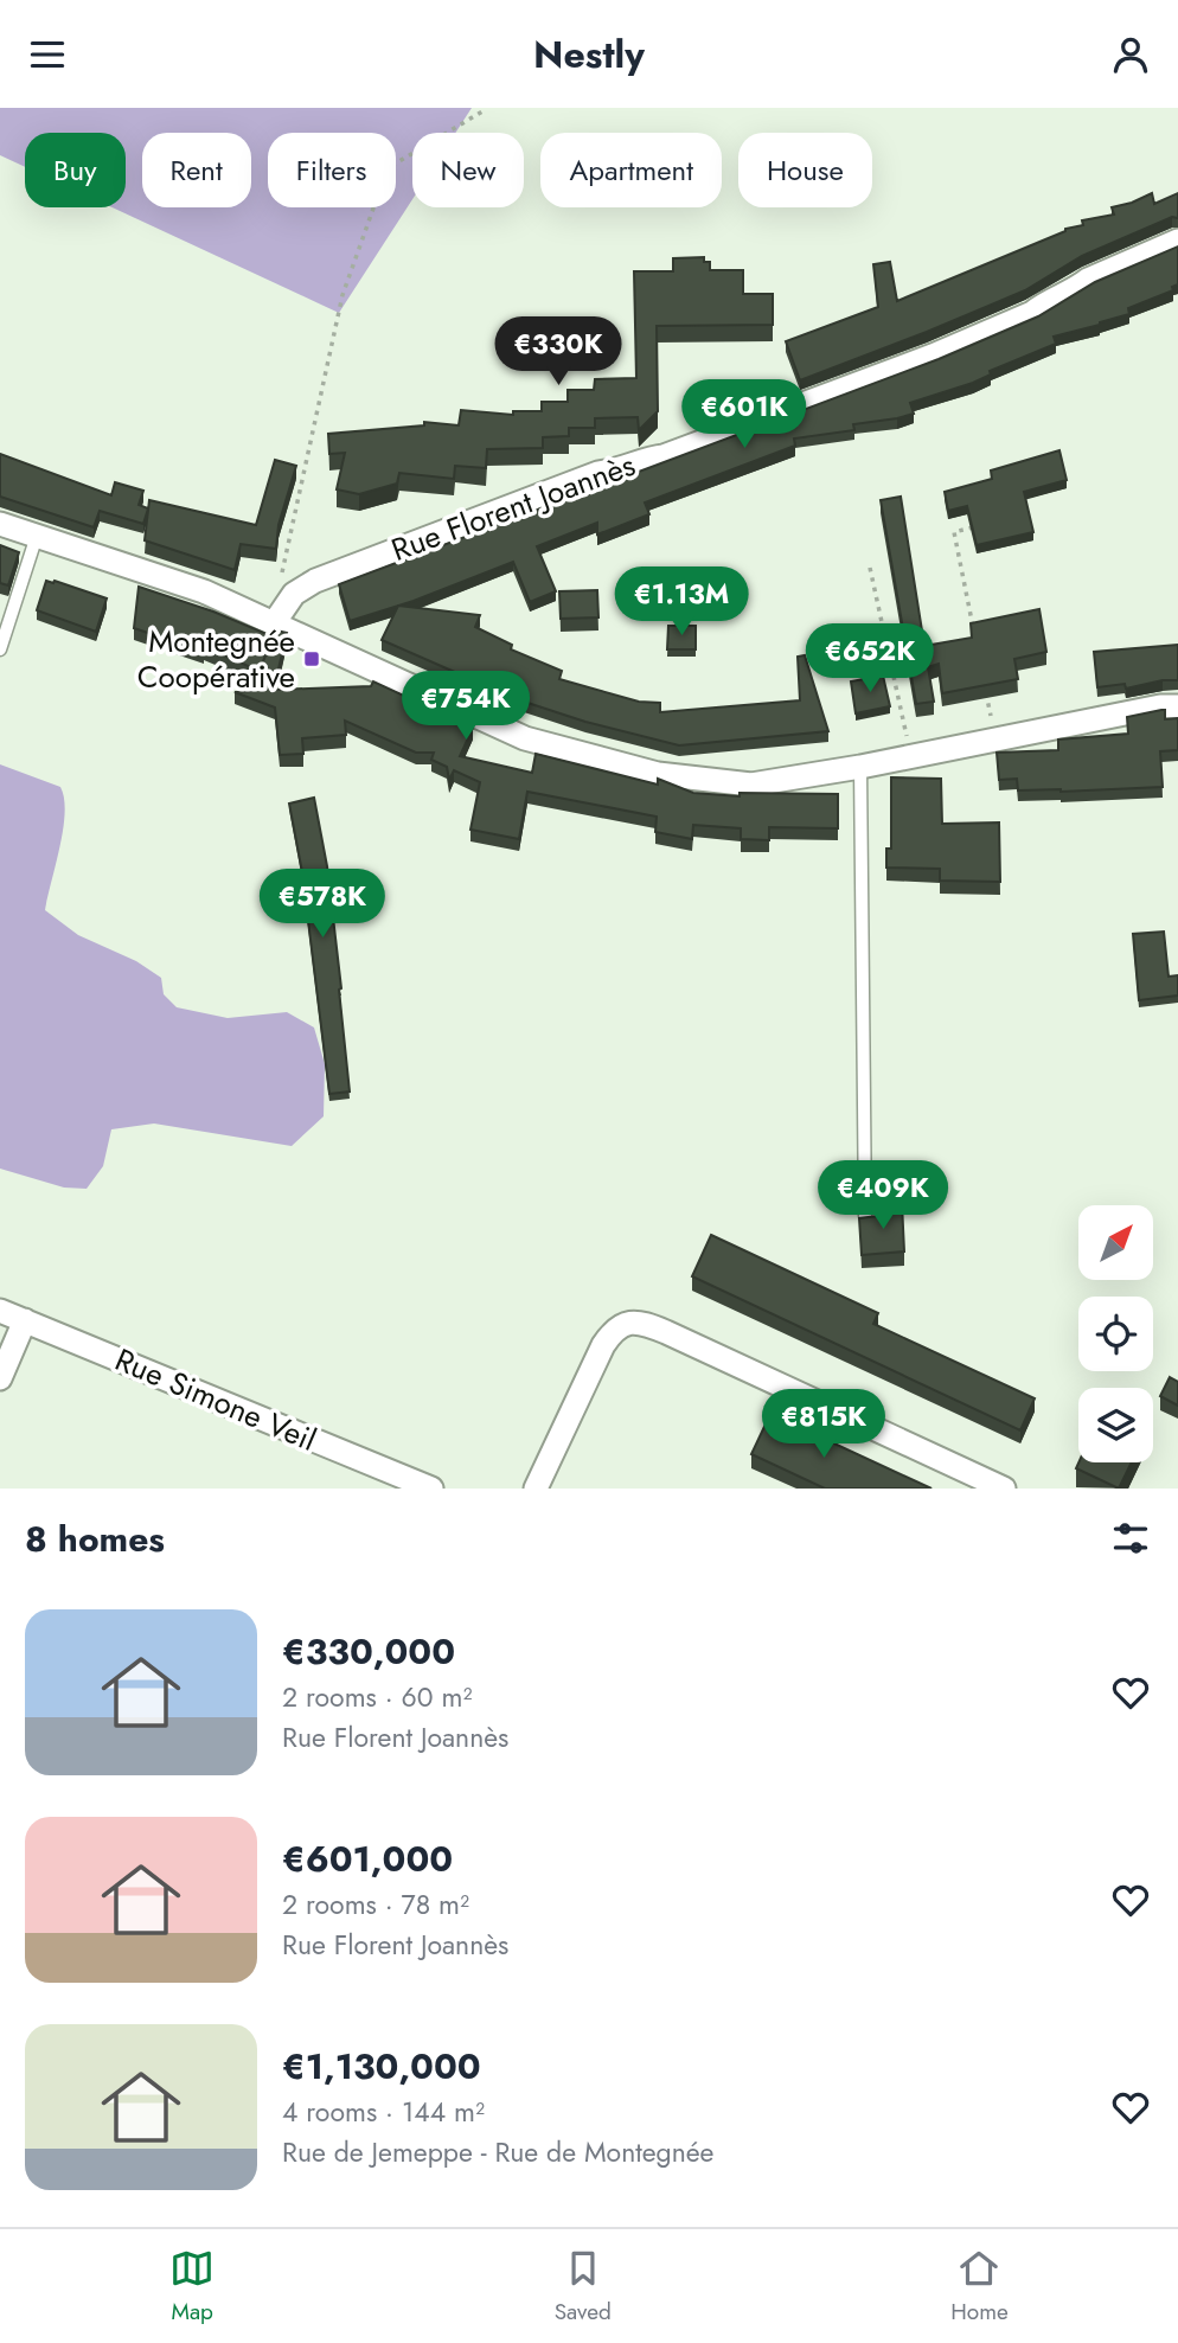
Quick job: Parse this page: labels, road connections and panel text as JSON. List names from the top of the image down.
{
  "streets": {
    "street": ["Rue Florent Joannès", "Rue Simone Veil"]
  },
  "places": {
    "transit": ["Montegnée Coopérative"]
  },
  "north": "top right",
  "page": {
    "header": "Nestly",
    "chip": [
      "Buy",
      "Rent",
      "Filters",
      "New",
      "Apartment",
      "House"
    ],
    "price": [
      "€330K",
      "€601K",
      "€1.13M",
      "€652K",
      "€754K",
      "€578K",
      "€409K",
      "€815K"
    ],
    "heading": "8 homes",
    "list": [
      {
        "name": "€330,000",
        "note": "2 rooms · 60 m² · Rue Florent Joannès"
      },
      {
        "name": "€601,000",
        "note": "2 rooms · 78 m² · Rue Florent Joannès"
      },
      {
        "name": "€1,130,000",
        "note": "4 rooms · 144 m² · Rue de Jemeppe - Rue de Montegnée"
      }
    ],
    "tabs": ["Map", "Saved", "Home"]
  }
}
